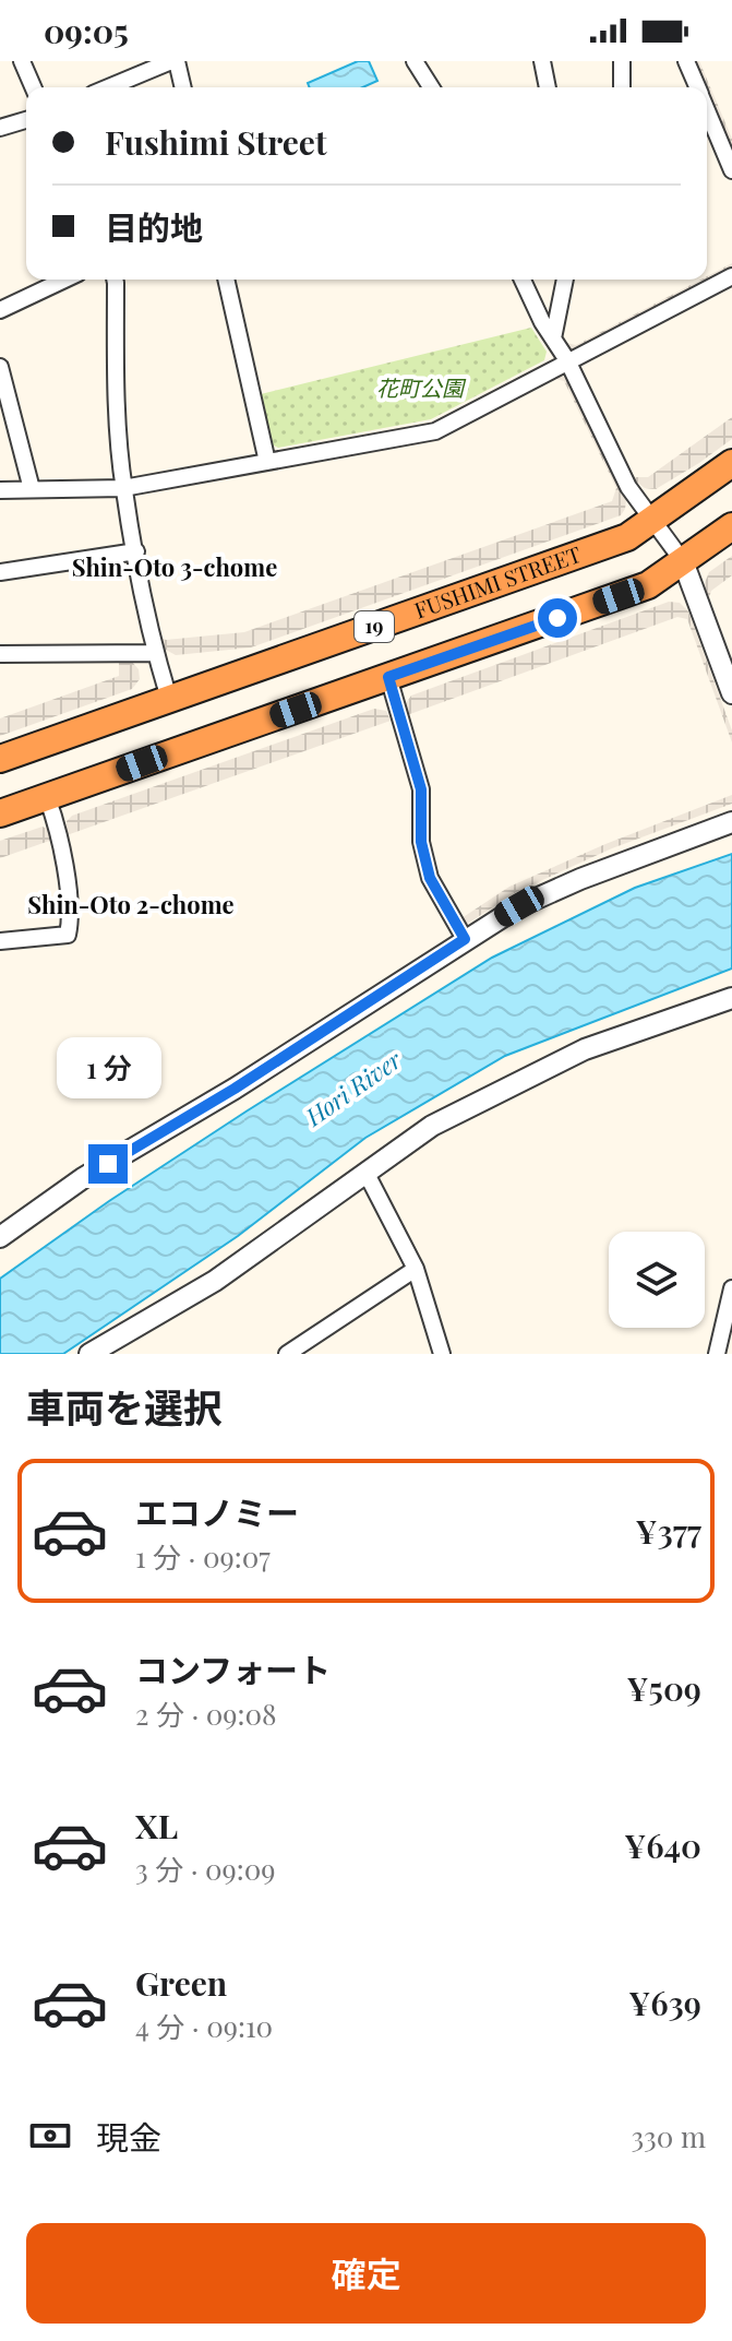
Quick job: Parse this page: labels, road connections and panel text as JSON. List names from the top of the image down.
{
  "streets": {
    "highway": ["FUSHIMI STREET", "19"]
  },
  "districts": ["Shin-Oto 3-chome", "Shin-Oto 2-chome"],
  "water": ["Hori River"],
  "parks": ["花町公園"],
  "page": {
    "status": "09:05",
    "banner": ["Fushimi Street", "目的地"],
    "bubble": "1 分",
    "heading": "車両を選択",
    "list": [
      {
        "name": "エコノミー",
        "note": "1 分 · 09:07",
        "value": "¥377"
      },
      {
        "name": "コンフォート",
        "note": "2 分 · 09:08",
        "value": "¥509"
      },
      {
        "name": "XL",
        "note": "3 分 · 09:09",
        "value": "¥640"
      },
      {
        "name": "Green",
        "note": "4 分 · 09:10",
        "value": "¥639"
      }
    ],
    "pay": ["現金", "330 m"],
    "buttons": "確定"
  }
}
